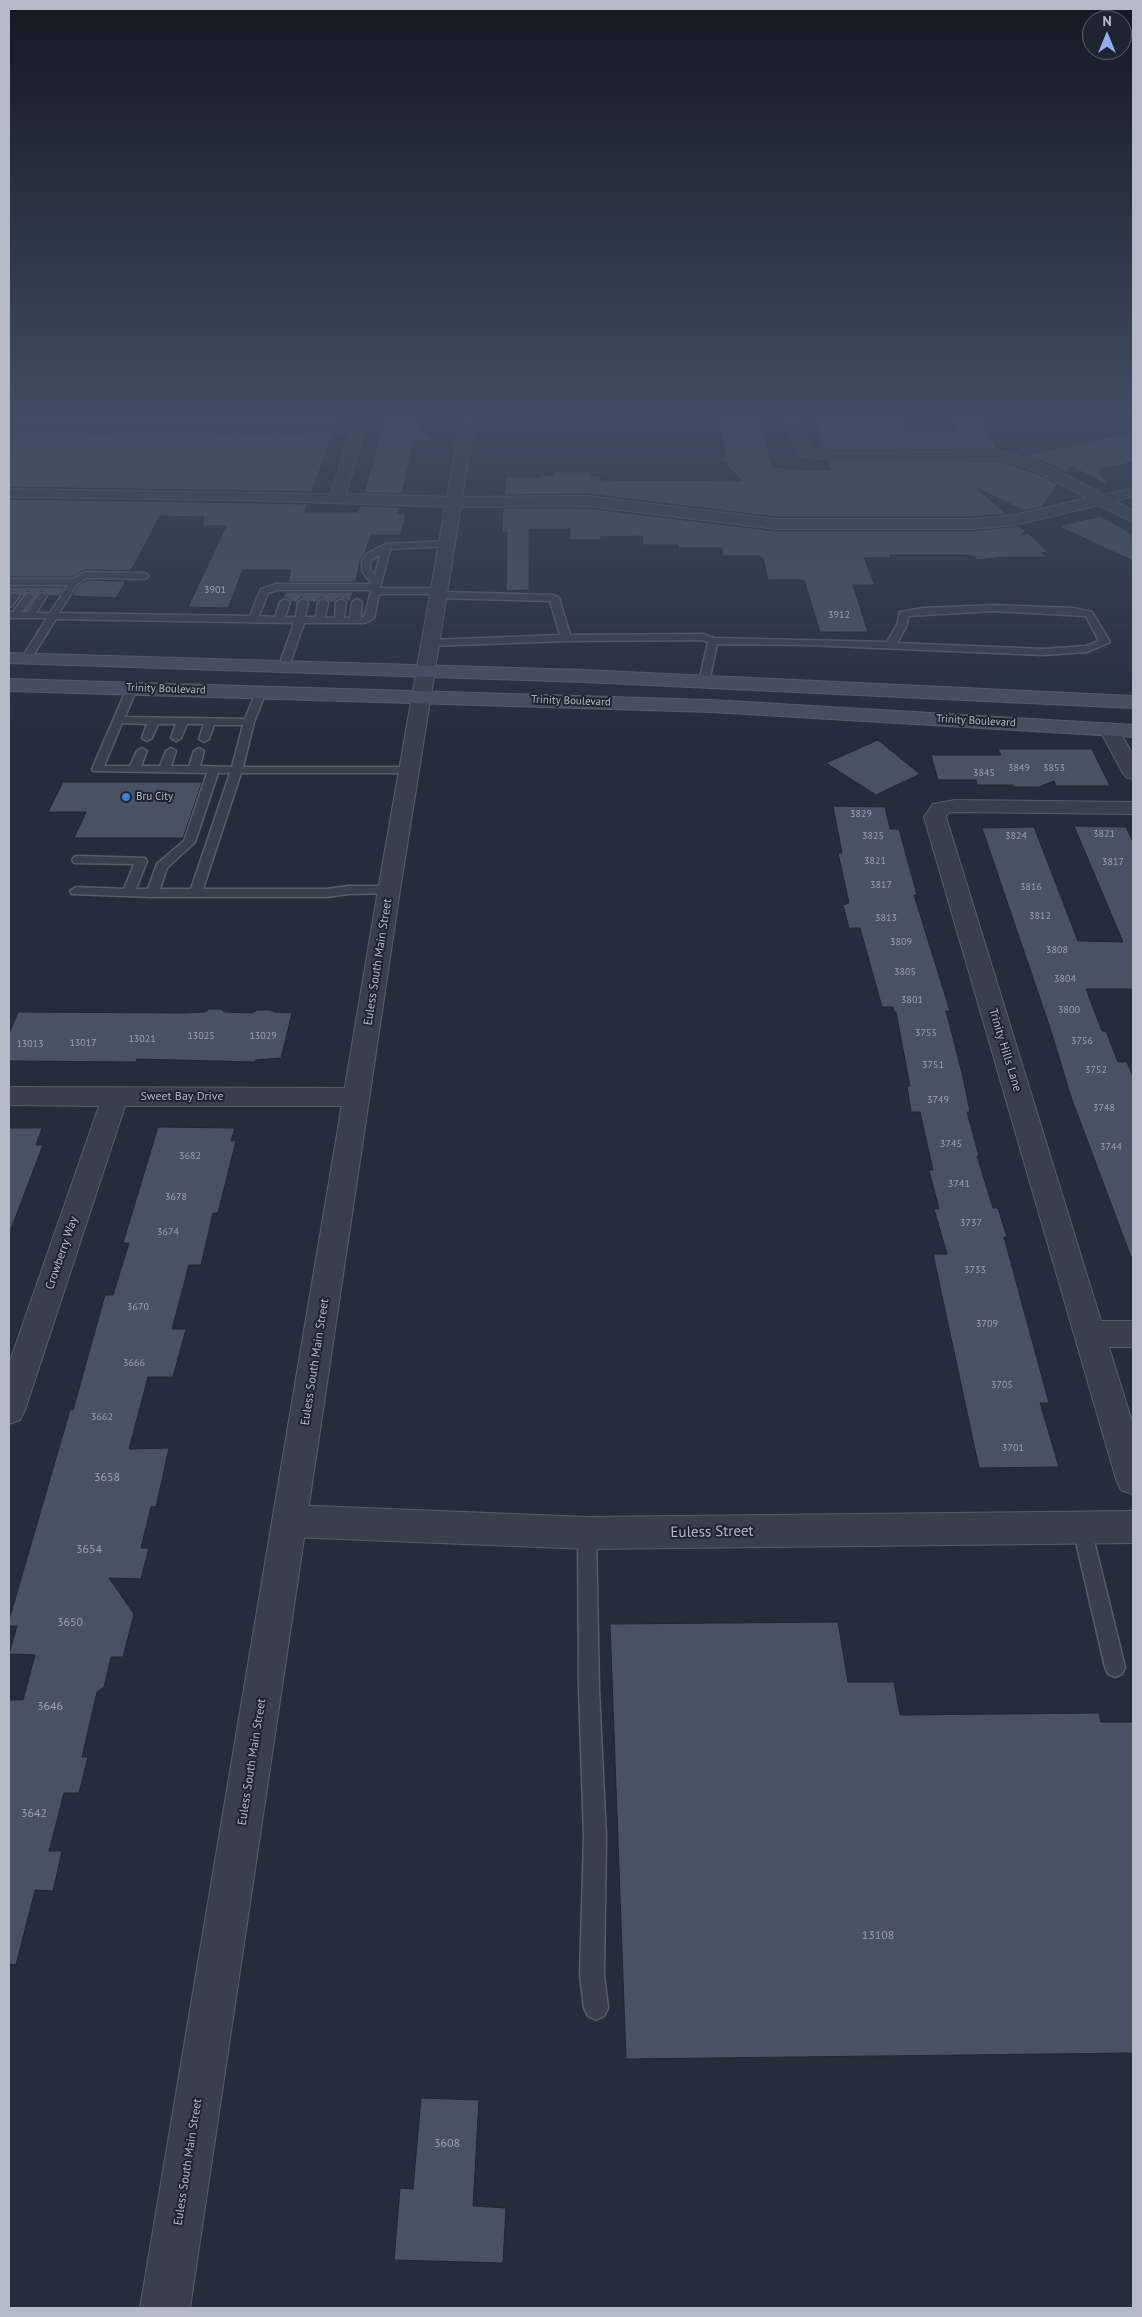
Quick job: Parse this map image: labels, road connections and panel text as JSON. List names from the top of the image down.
{
  "streets": {
    "main road": ["Trinity Boulevard"],
    "street": [
      "Euless South Main Street",
      "Trinity Hills Lane",
      "Sweet Bay Drive",
      "Crowberry Way",
      "Euless Street"
    ]
  },
  "crossings": [
    ["Trinity Boulevard", "Euless South Main Street"],
    ["Euless South Main Street", "Sweet Bay Drive"],
    ["Euless South Main Street", "Euless Street"],
    ["Sweet Bay Drive", "Crowberry Way"]
  ],
  "places": ["Bru City"],
  "house_numbers": [
    "3901",
    "3912",
    "3849",
    "3853",
    "3845",
    "3829",
    "3821",
    "3825",
    "3824",
    "3821",
    "3817",
    "3817",
    "3816",
    "3812",
    "3813",
    "3809",
    "3808",
    "3805",
    "3804",
    "3801",
    "3800",
    "3755",
    "13025",
    "13029",
    "13021",
    "3756",
    "13017",
    "13013",
    "3751",
    "3752",
    "3749",
    "3748",
    "3745",
    "3744",
    "3682",
    "3741",
    "3678",
    "3737",
    "3674",
    "3733",
    "3670",
    "3709",
    "3666",
    "3705",
    "3662",
    "3701",
    "3658",
    "3654",
    "3650",
    "3646",
    "3642",
    "13108",
    "3608"
  ],
  "north": "top"
}
